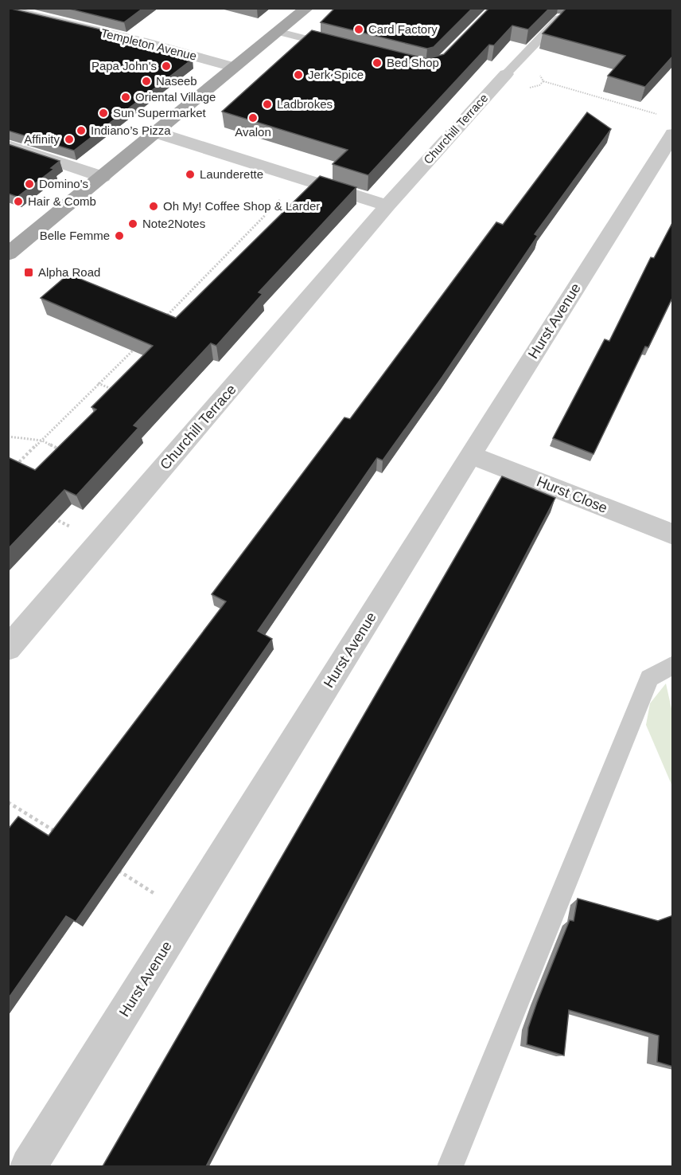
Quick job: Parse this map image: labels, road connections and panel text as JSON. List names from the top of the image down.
{
  "streets": {
    "street": [
      "Templeton Avenue",
      "Churchill Terrace",
      "Hurst Avenue",
      "Hurst Close"
    ]
  },
  "crossings": [
    ["Hurst Avenue", "Hurst Close"]
  ],
  "places": {
    "other": [
      "Card Factory",
      "Bed Shop",
      "Papa John's",
      "Jerk Spice",
      "Naseeb",
      "Oriental Village",
      "Ladbrokes",
      "Sun Supermarket",
      "Avalon",
      "Indiano’s Pizza",
      "Affinity",
      "Launderette",
      "Domino's",
      "Hair & Comb",
      "Oh My! Coffee Shop & Larder",
      "Note2Notes",
      "Belle Femme"
    ],
    "transit": ["Alpha Road"]
  }
}
